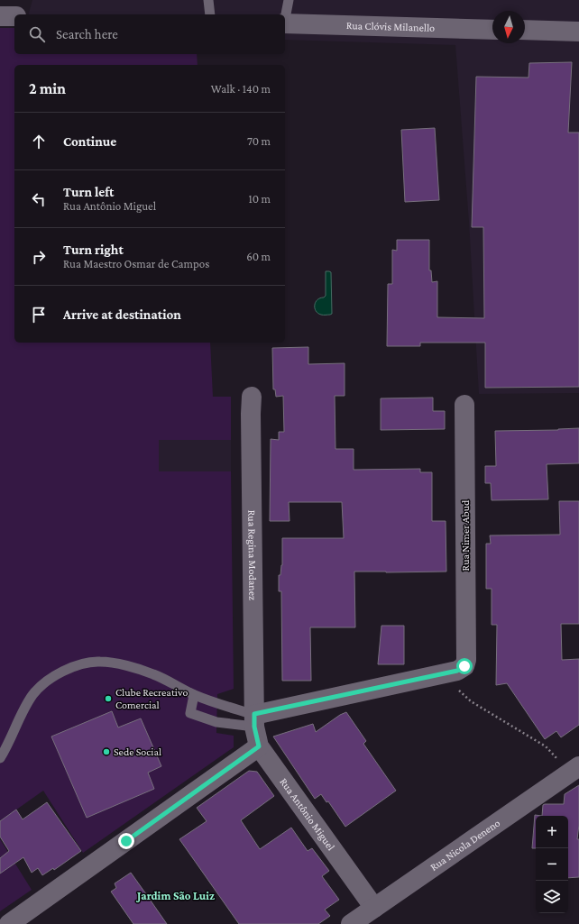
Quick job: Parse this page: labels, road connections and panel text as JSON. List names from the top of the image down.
{
  "streets": {
    "street": [
      "Rua Clóvis Milanello",
      "Rua Nimer Abud",
      "Rua Regina Modanez",
      "Rua Antônio Miguel",
      "Rua Nicola Deneno"
    ]
  },
  "crossings": [
    ["Rua Regina Modanez", "Rua Antônio Miguel"],
    ["Rua Antônio Miguel", "Rua Nicola Deneno"]
  ],
  "districts": ["Jardim São Luiz"],
  "places": ["Clube Recreativo Comercial", "Sede Social"],
  "north": "bottom",
  "page": {
    "search": "Search here",
    "heading": ["2 min", "Walk · 140 m"],
    "list": [
      ["Continue", "70 m"],
      ["Turn left", "Rua Antônio Miguel", "10 m"],
      ["Turn right", "Rua Maestro Osmar de Campos", "60 m"],
      "Arrive at destination"
    ],
    "map_buttons": ["+", "−"]
  }
}
